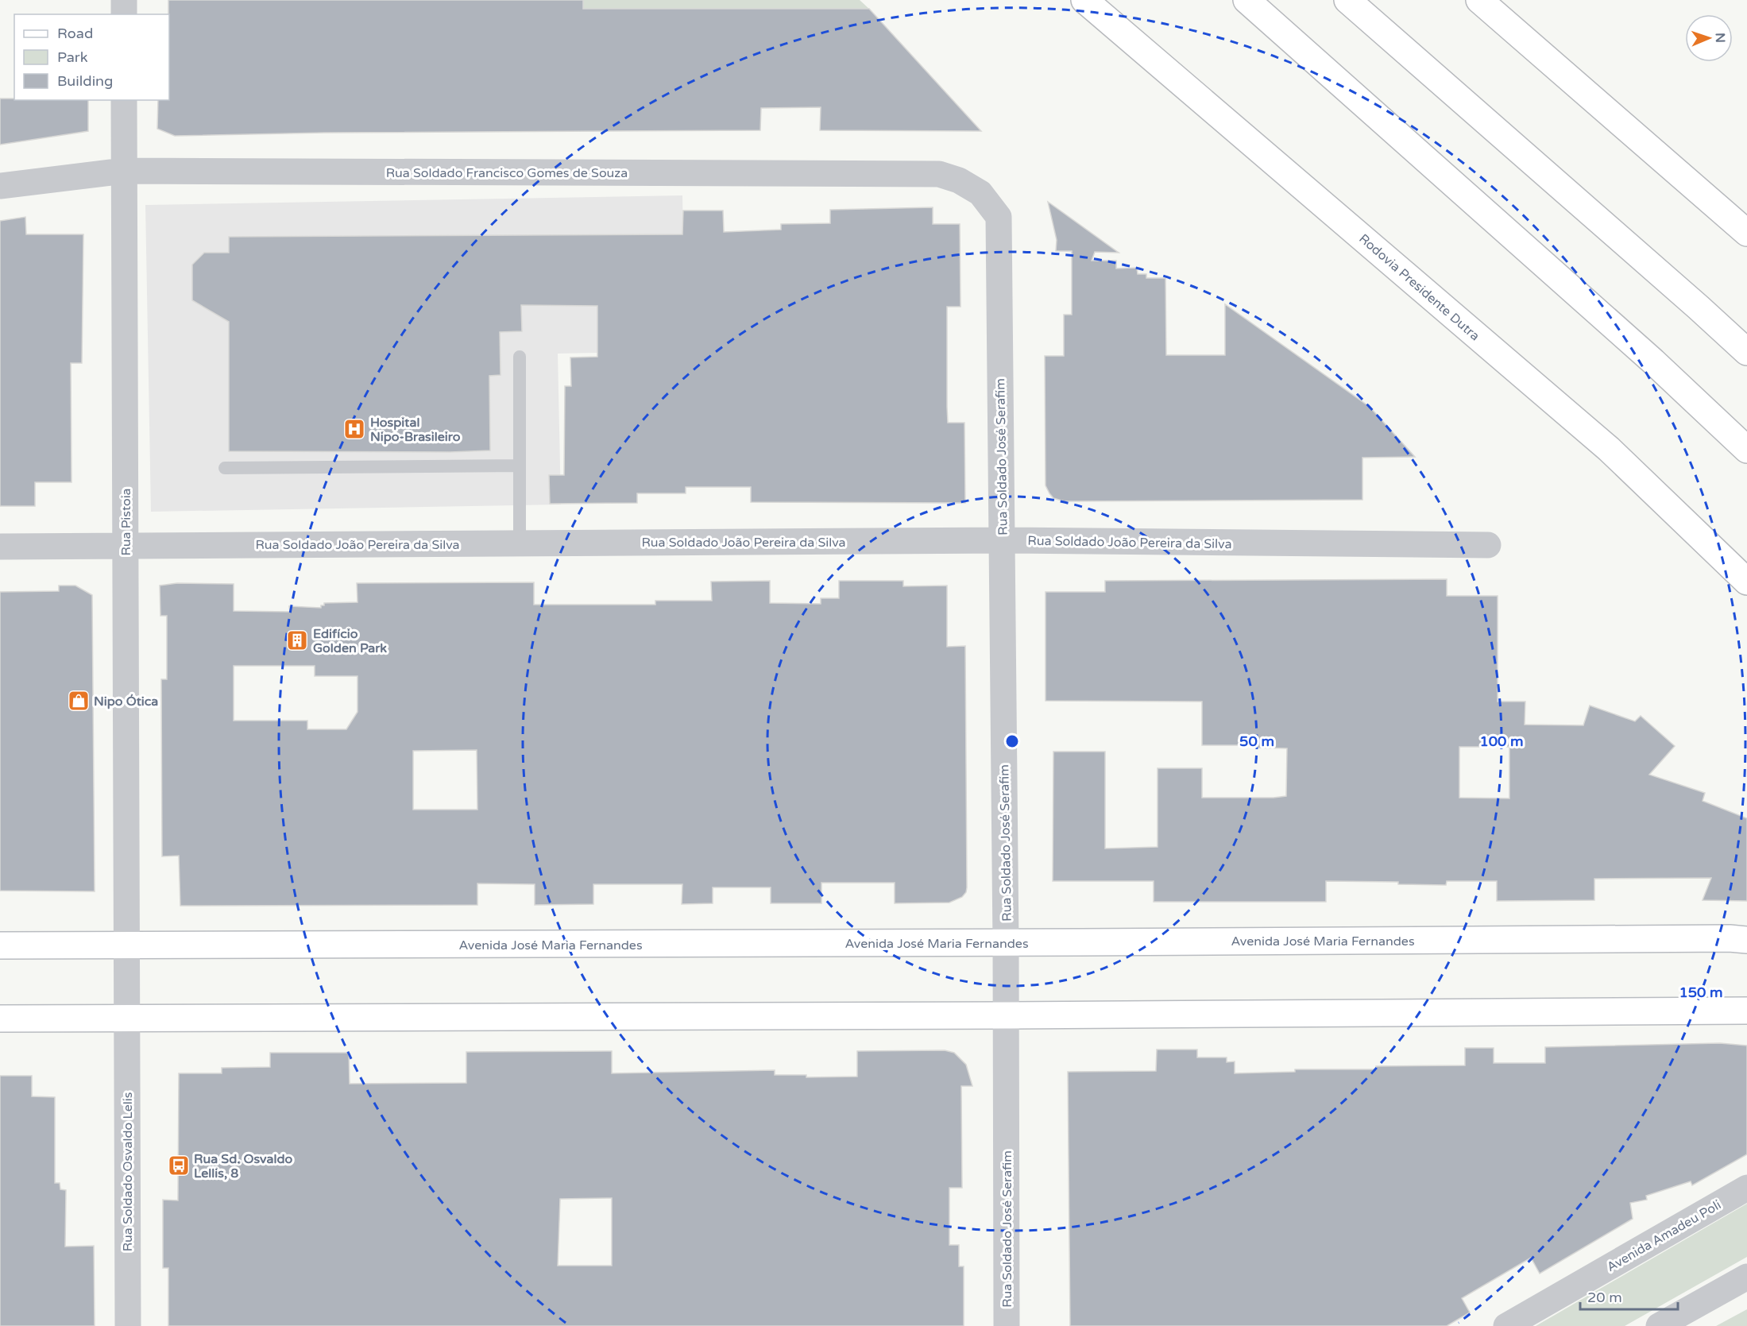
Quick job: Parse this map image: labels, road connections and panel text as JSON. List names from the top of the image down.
{
  "streets": {
    "main road": ["Rodovia Presidente Dutra", "Avenida José Maria Fernandes"],
    "street": [
      "Rua Soldado Francisco Gomes de Souza",
      "Rua Soldado José Serafim",
      "Rua Pistoia",
      "Rua Soldado João Pereira da Silva",
      "Rua Soldado Osvaldo Lelis",
      "Avenida Amadeu Poli"
    ]
  },
  "crossings": [
    ["Rua Soldado Francisco Gomes de Souza", "Rua Soldado José Serafim"],
    ["Rua Soldado Francisco Gomes de Souza", "Rua Pistoia"],
    ["Rua Soldado José Serafim", "Rua Soldado João Pereira da Silva"],
    ["Rua Soldado José Serafim", "Avenida José Maria Fernandes"],
    ["Rua Pistoia", "Rua Soldado João Pereira da Silva"],
    ["Rua Pistoia", "Avenida José Maria Fernandes"]
  ],
  "places": {
    "hospital": ["Hospital Nipo-Brasileiro"],
    "building": ["Edifício Golden Park"],
    "shop": ["Nipo Ótica"],
    "bus stop": ["Rua Sd. Osvaldo Lellis, 8"]
  },
  "legend": ["Road", "Park", "Building"],
  "scale_bar": "20 m",
  "north": "right",
  "rings": ["50 m", "100 m", "150 m"]
}
